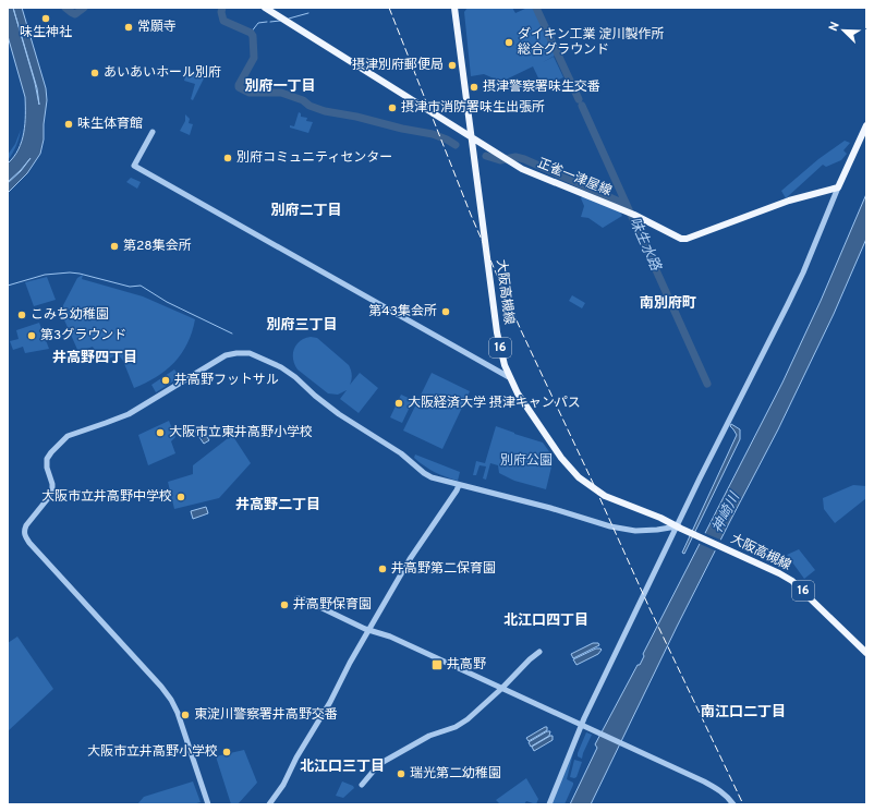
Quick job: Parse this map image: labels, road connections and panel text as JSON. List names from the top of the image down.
{
  "streets": {
    "main road": ["正雀一津屋線", "大阪高槻線", "16"]
  },
  "crossings": [
    ["正雀一津屋線", "大阪高槻線"]
  ],
  "districts": [
    "別府一丁目",
    "別府二丁目",
    "南別府町",
    "別府三丁目",
    "井高野四丁目",
    "井高野二丁目",
    "北江口四丁目",
    "南江口二丁目",
    "北江口三丁目"
  ],
  "water": ["味生水路", "神崎川"],
  "parks": ["別府公園"],
  "places": {
    "other": [
      "味生神社",
      "常願寺",
      "ダイキン工業 淀川製作所 総合グラウンド",
      "摂津別府郵便局",
      "あいあいホール別府",
      "摂津警察署味生交番",
      "摂津市消防署味生出張所",
      "味生体育館",
      "別府コミュニティセンター",
      "第28集会所",
      "第43集会所",
      "こみち幼稚園",
      "第3グラウンド",
      "井高野フットサル",
      "大阪経済大学 摂津キャンパス",
      "大阪市立東井高野小学校",
      "大阪市立井高野中学校",
      "井高野第二保育園",
      "井高野保育園",
      "東淀川警察署井高野交番",
      "大阪市立井高野小学校",
      "瑞光第二幼稚園"
    ],
    "transit": ["井高野"]
  },
  "north": "top left"
}
